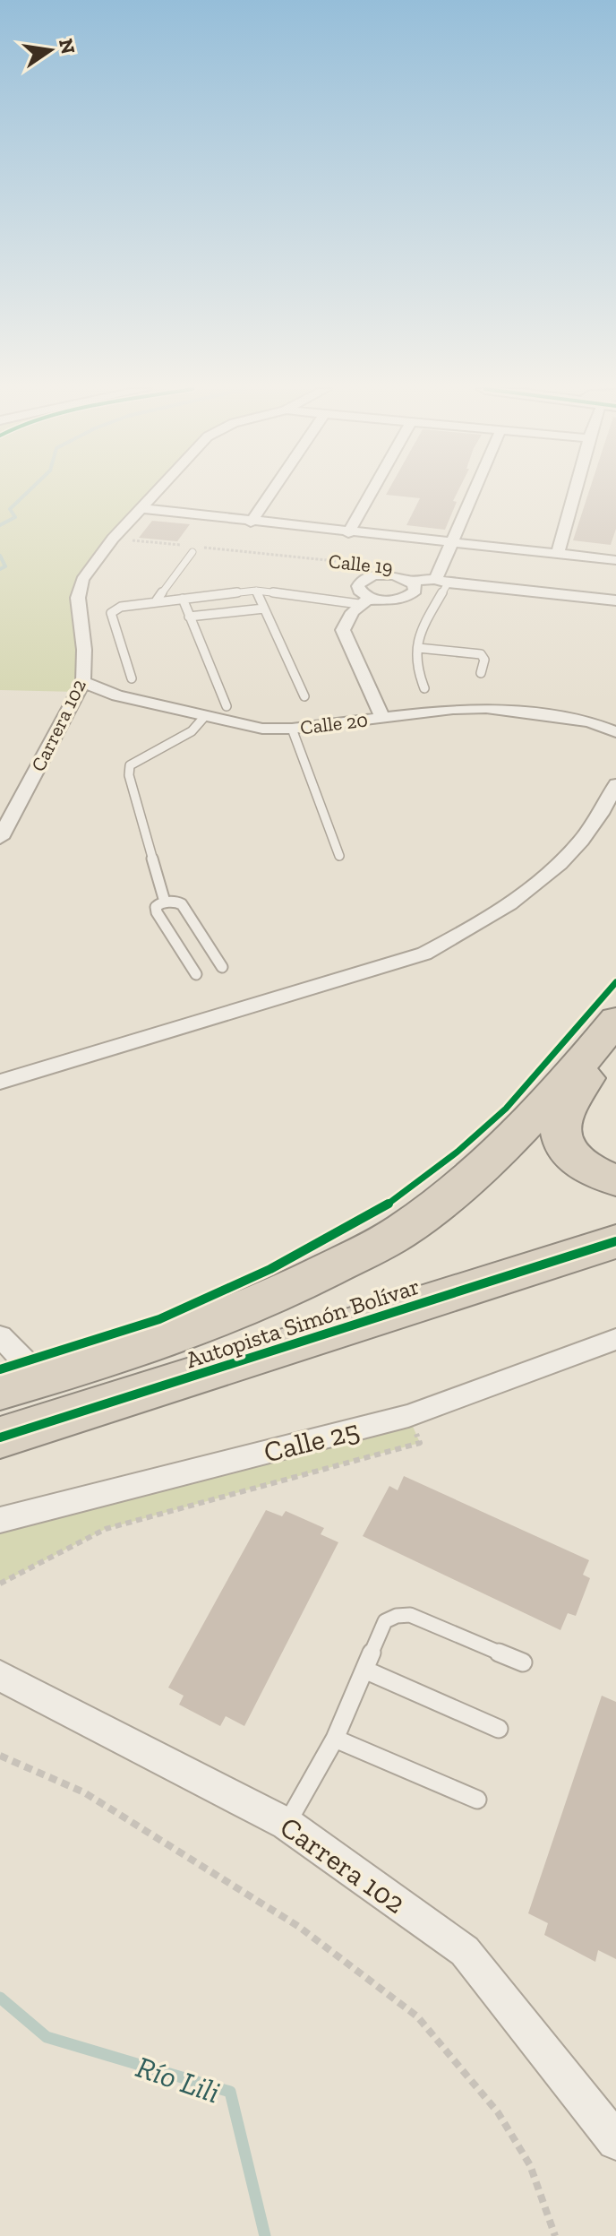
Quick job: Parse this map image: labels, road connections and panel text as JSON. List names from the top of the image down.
{
  "streets": {
    "highway": ["Autopista Simón Bolívar"],
    "street": [
      "Calle 19",
      "Calle 20",
      "Carrera 102",
      "Calle 25"
    ]
  },
  "crossings": [
    ["Calle 20", "Carrera 102"]
  ],
  "water": ["Río Lili"],
  "north": "right"
}
